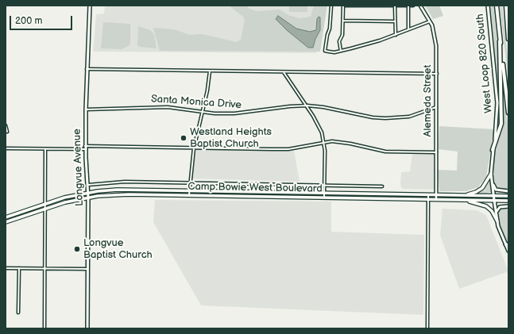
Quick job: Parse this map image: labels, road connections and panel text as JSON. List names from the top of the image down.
{
  "streets": {
    "main road": ["West Loop 820 South", "Longvue Avenue", "Camp Bowie West Boulevard"],
    "street": ["Alemeda Street", "Santa Monica Drive"]
  },
  "crossings": [
    ["West Loop 820 South", "Camp Bowie West Boulevard"],
    ["Alemeda Street", "Santa Monica Drive"],
    ["Alemeda Street", "Camp Bowie West Boulevard"],
    ["Santa Monica Drive", "Longvue Avenue"],
    ["Longvue Avenue", "Camp Bowie West Boulevard"]
  ],
  "places": ["Westland Heights Baptist Church", "Longvue Baptist Church"],
  "scale_bar": "200 m"
}
